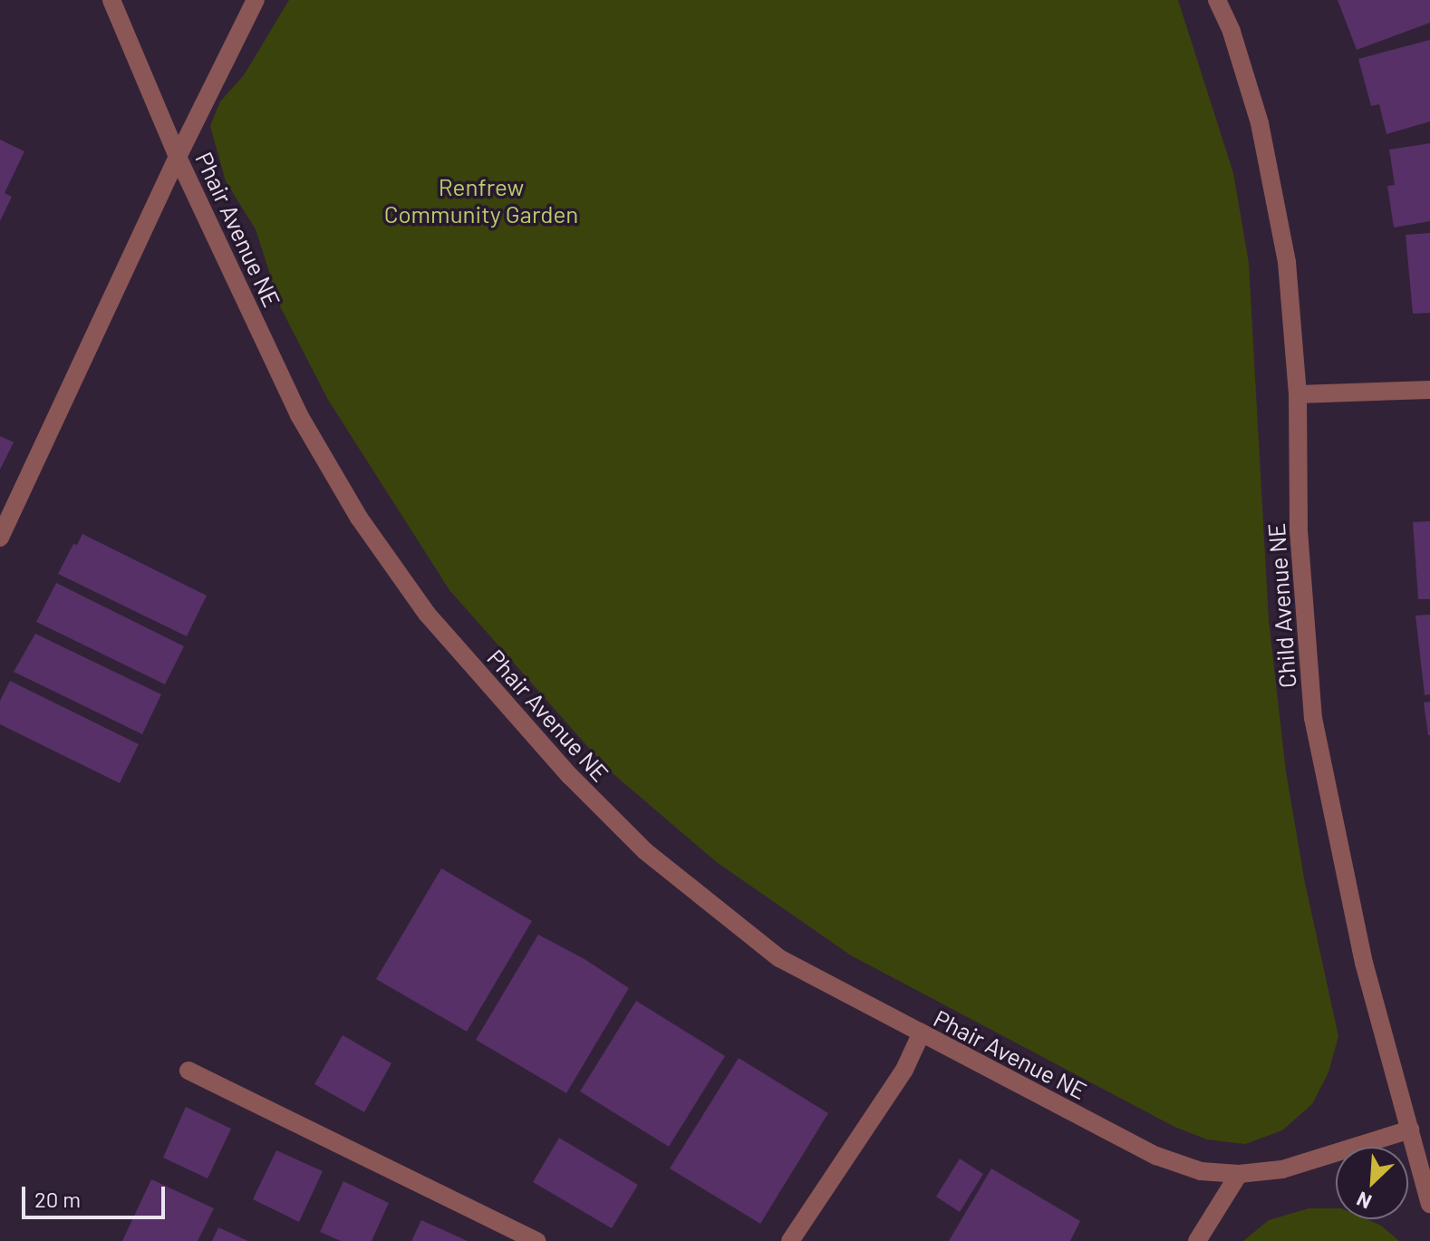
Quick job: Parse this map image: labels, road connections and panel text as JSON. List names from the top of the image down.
{
  "streets": {
    "street": ["Phair Avenue NE", "Child Avenue NE"]
  },
  "crossings": [
    ["Phair Avenue NE", "Child Avenue NE"]
  ],
  "parks": ["Renfrew Community Garden"],
  "scale_bar": "20 m",
  "north": "bottom left"
}
